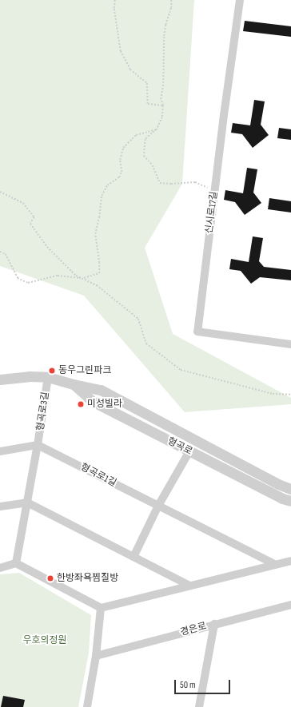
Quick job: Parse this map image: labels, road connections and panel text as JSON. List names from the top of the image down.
{
  "streets": {
    "street": [
      "신시로17길",
      "형곡로3길",
      "형곡로",
      "형곡로1길",
      "경은로"
    ]
  },
  "crossings": [
    ["형곡로3길", "형곡로"],
    ["형곡로3길", "형곡로1길"]
  ],
  "parks": ["우호의정원"],
  "places": ["동우그린파크", "미성빌라", "한방좌욕찜질방"],
  "scale_bar": "50 m"
}
